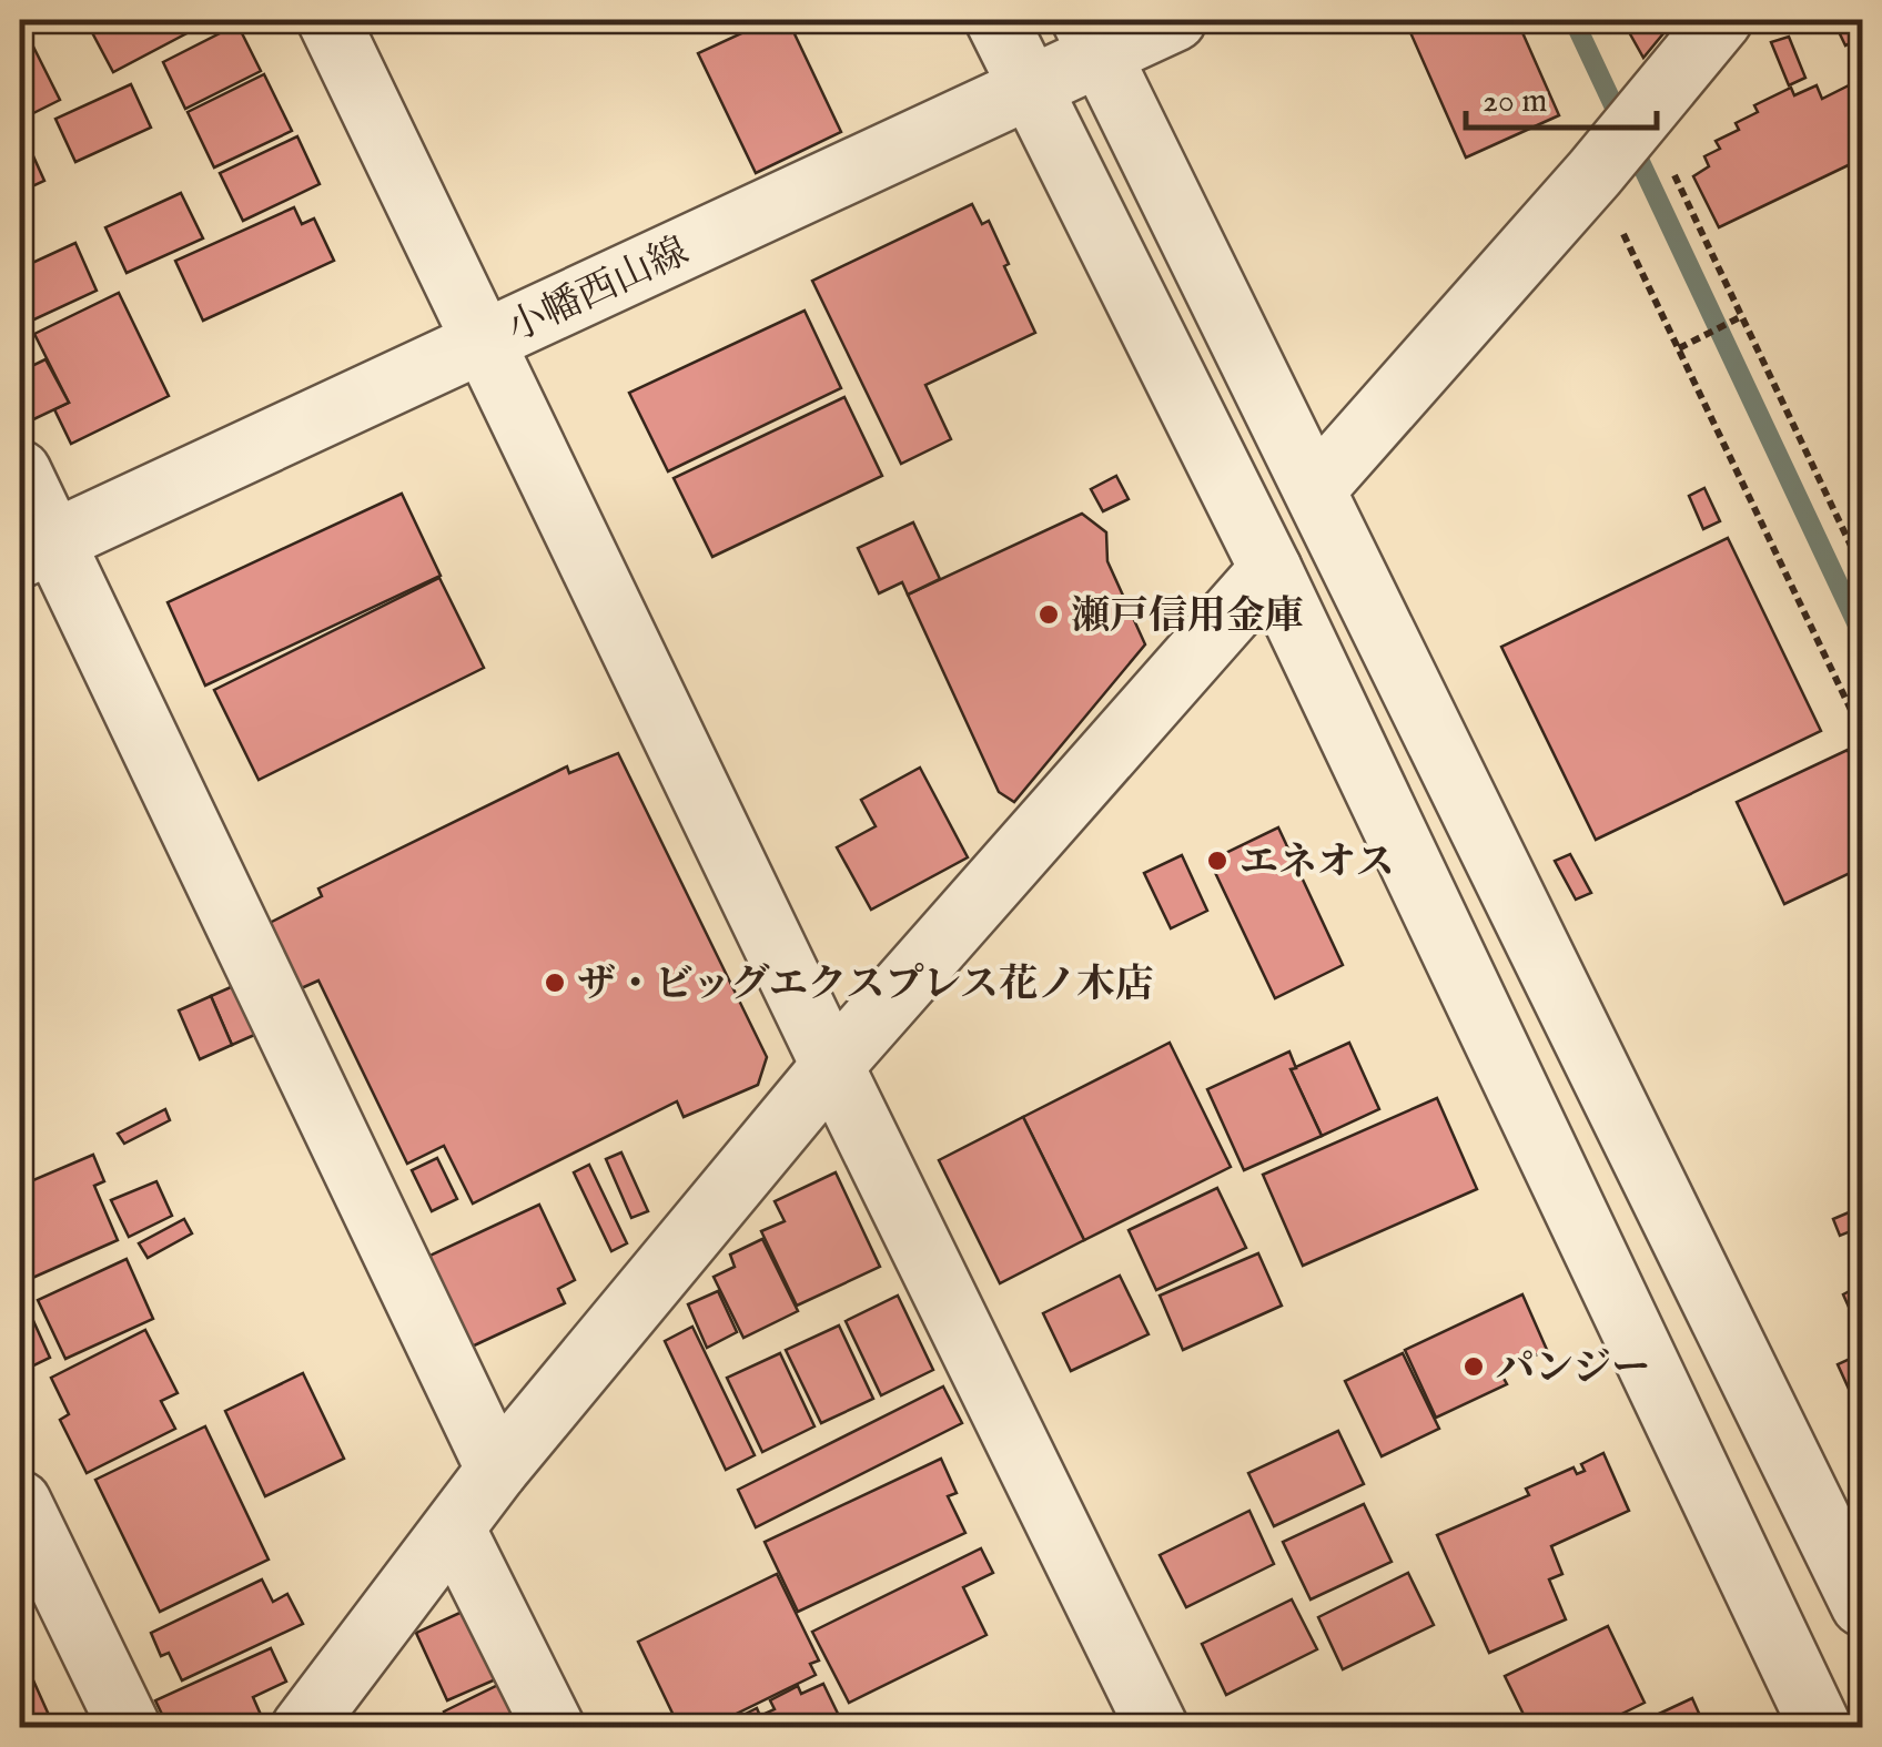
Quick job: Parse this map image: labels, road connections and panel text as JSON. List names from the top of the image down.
{
  "streets": {
    "street": ["小幡西山線"]
  },
  "places": [
    "瀬戸信用金庫",
    "エネオス",
    "ザ・ビッグエクスプレス花ノ木店",
    "パンジー"
  ],
  "scale_bar": "20 m"
}
